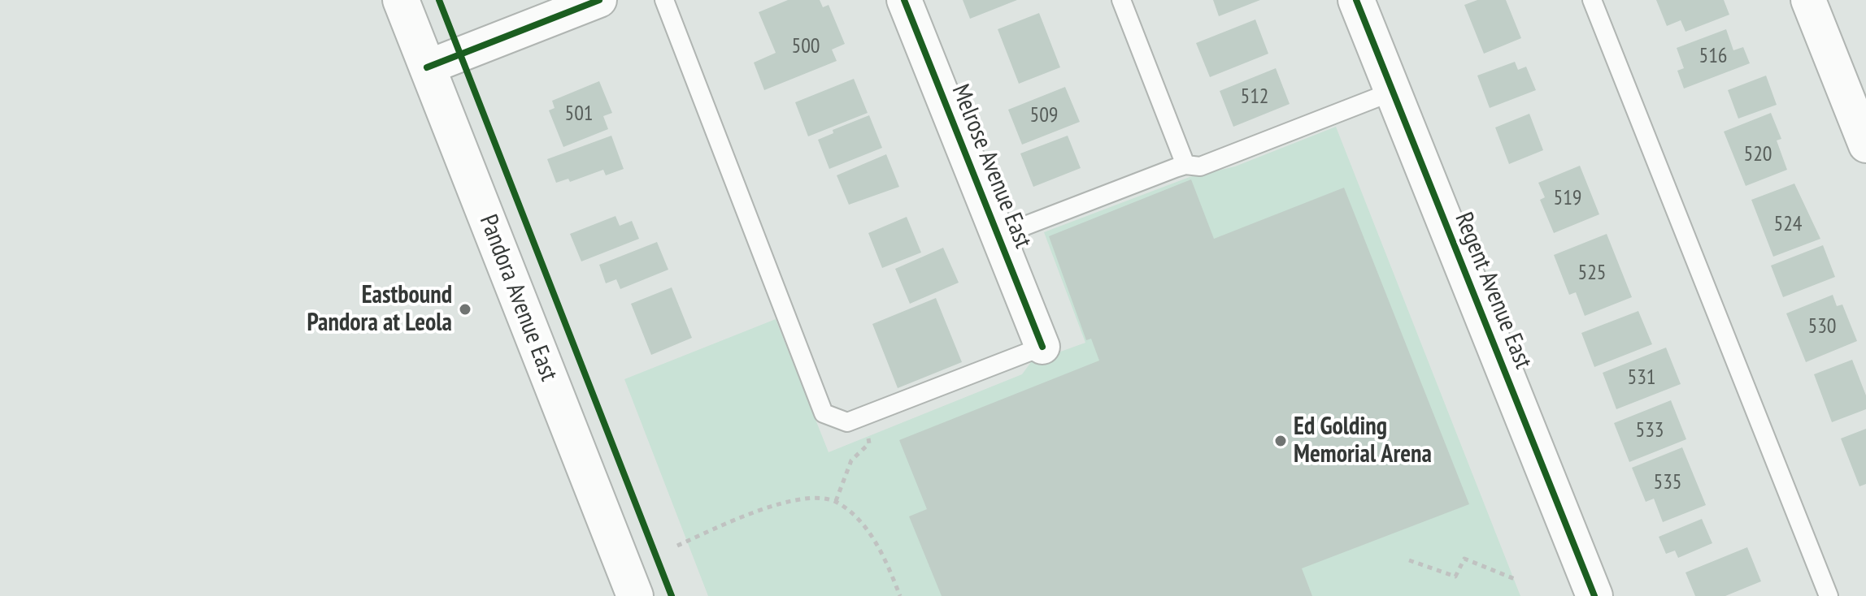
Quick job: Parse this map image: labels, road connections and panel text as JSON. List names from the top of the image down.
{
  "streets": {
    "main road": ["Regent Avenue East", "Pandora Avenue East"],
    "street": ["Melrose Avenue East"]
  },
  "places": ["Eastbound Pandora at Leola", "Ed Golding Memorial Arena"],
  "house_numbers": [
    "500",
    "516",
    "512",
    "501",
    "509",
    "520",
    "519",
    "524",
    "525",
    "530",
    "531",
    "533",
    "535"
  ]
}
